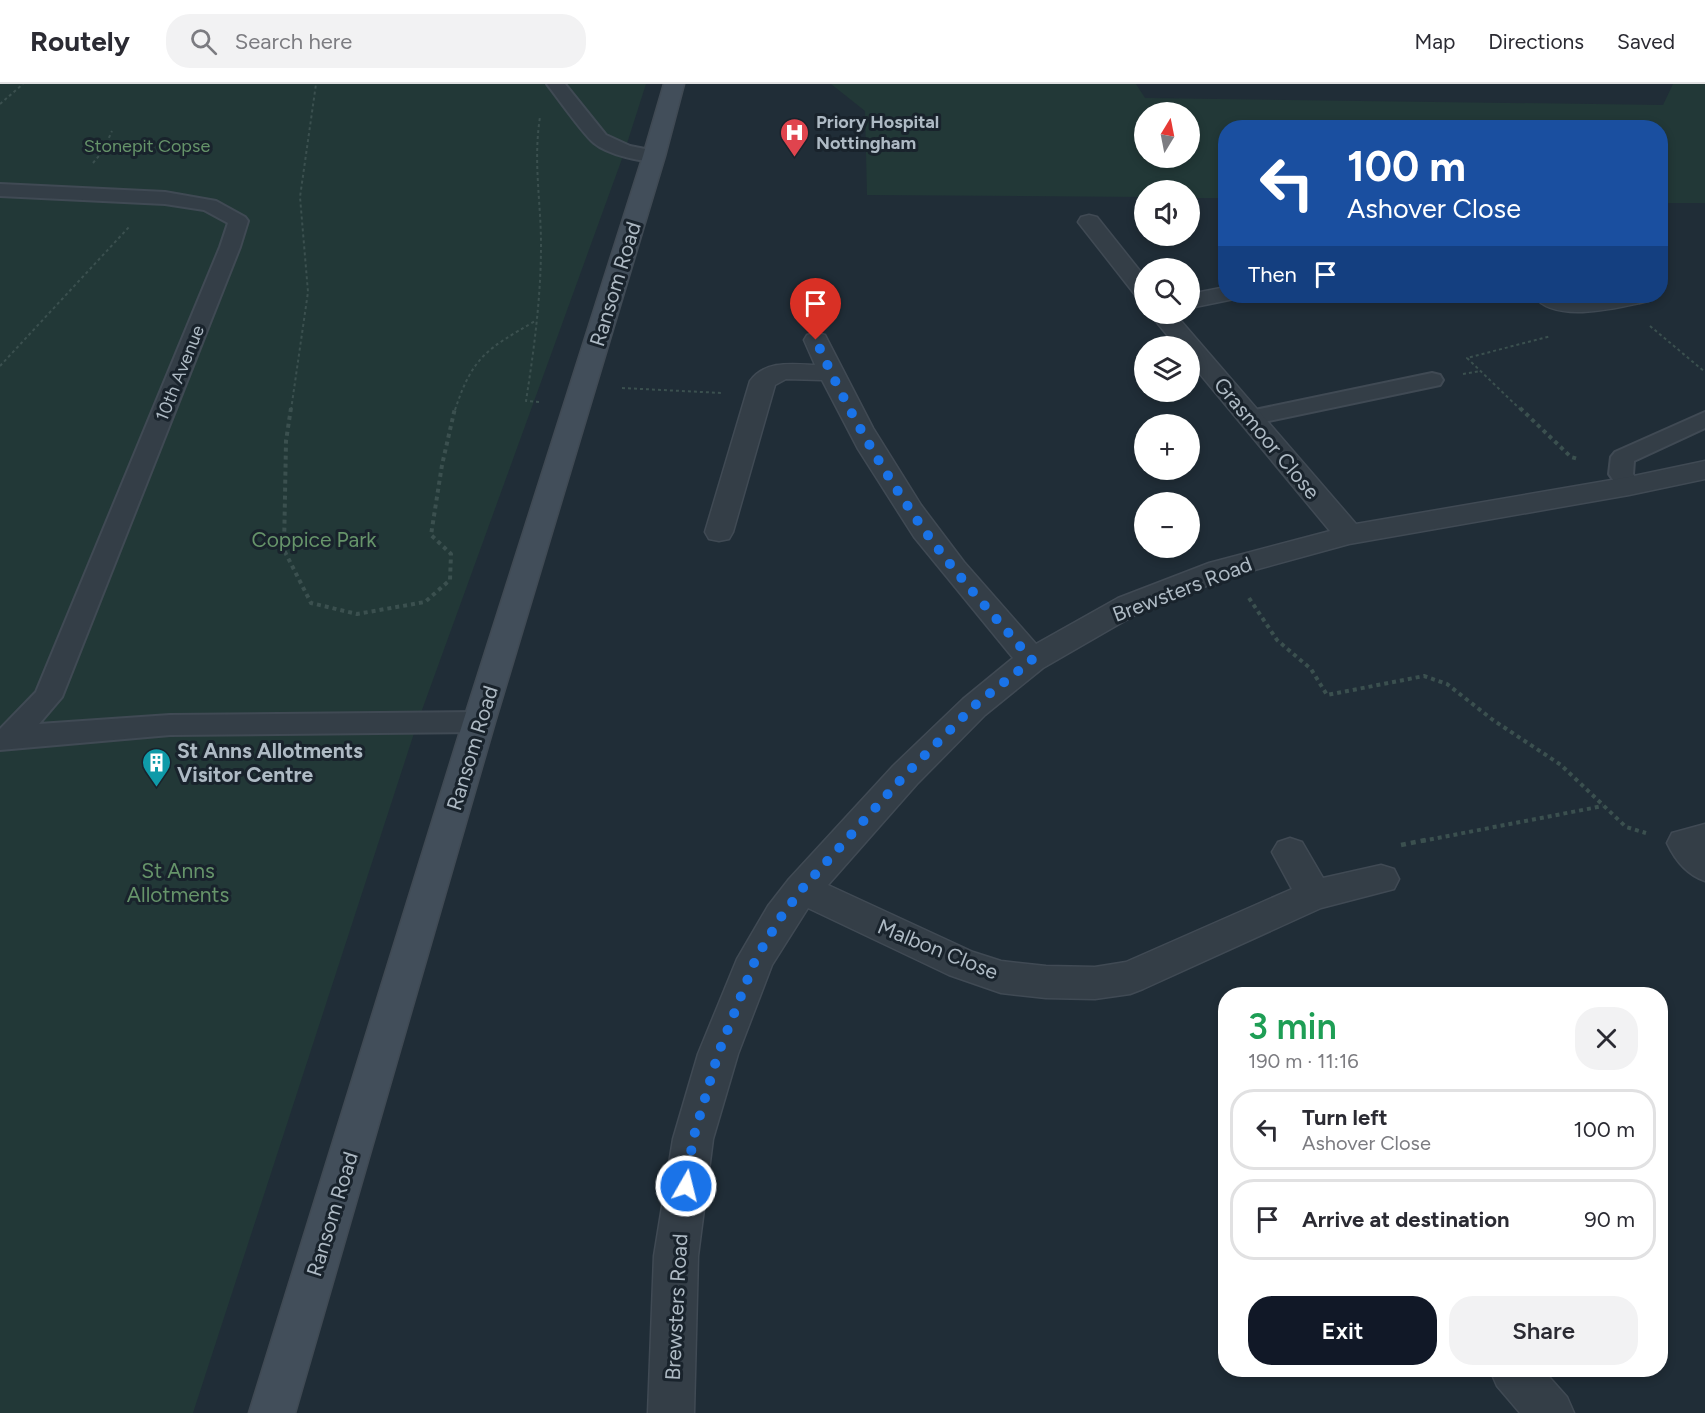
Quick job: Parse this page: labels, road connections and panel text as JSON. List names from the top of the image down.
{
  "streets": {
    "street": [
      "Ransom Road",
      "Grasmoor Close",
      "Brewsters Road",
      "Malbon Close"
    ],
    "lane": ["10th Avenue"]
  },
  "crossings": [
    ["Grasmoor Close", "Brewsters Road"],
    ["Brewsters Road", "Malbon Close"]
  ],
  "parks": ["Stonepit Copse", "Coppice Park", "St Anns Allotments"],
  "places": {
    "hospital": ["Priory Hospital Nottingham"],
    "building": ["St Anns Allotments Visitor Centre"]
  },
  "north": "top",
  "page": {
    "header": "Routely",
    "search": "Search here",
    "nav": ["Map", "Directions", "Saved"],
    "map_buttons": ["+", "−"],
    "turn": ["100 m", "Ashover Close"],
    "then": "Then",
    "heading": ["3 min", "190 m · 11:16"],
    "list": [
      {
        "name": "Turn left",
        "note": "Ashover Close",
        "value": "100 m"
      },
      {
        "name": "Arrive at destination",
        "value": "90 m"
      }
    ],
    "buttons": ["Exit", "Share"]
  }
}
